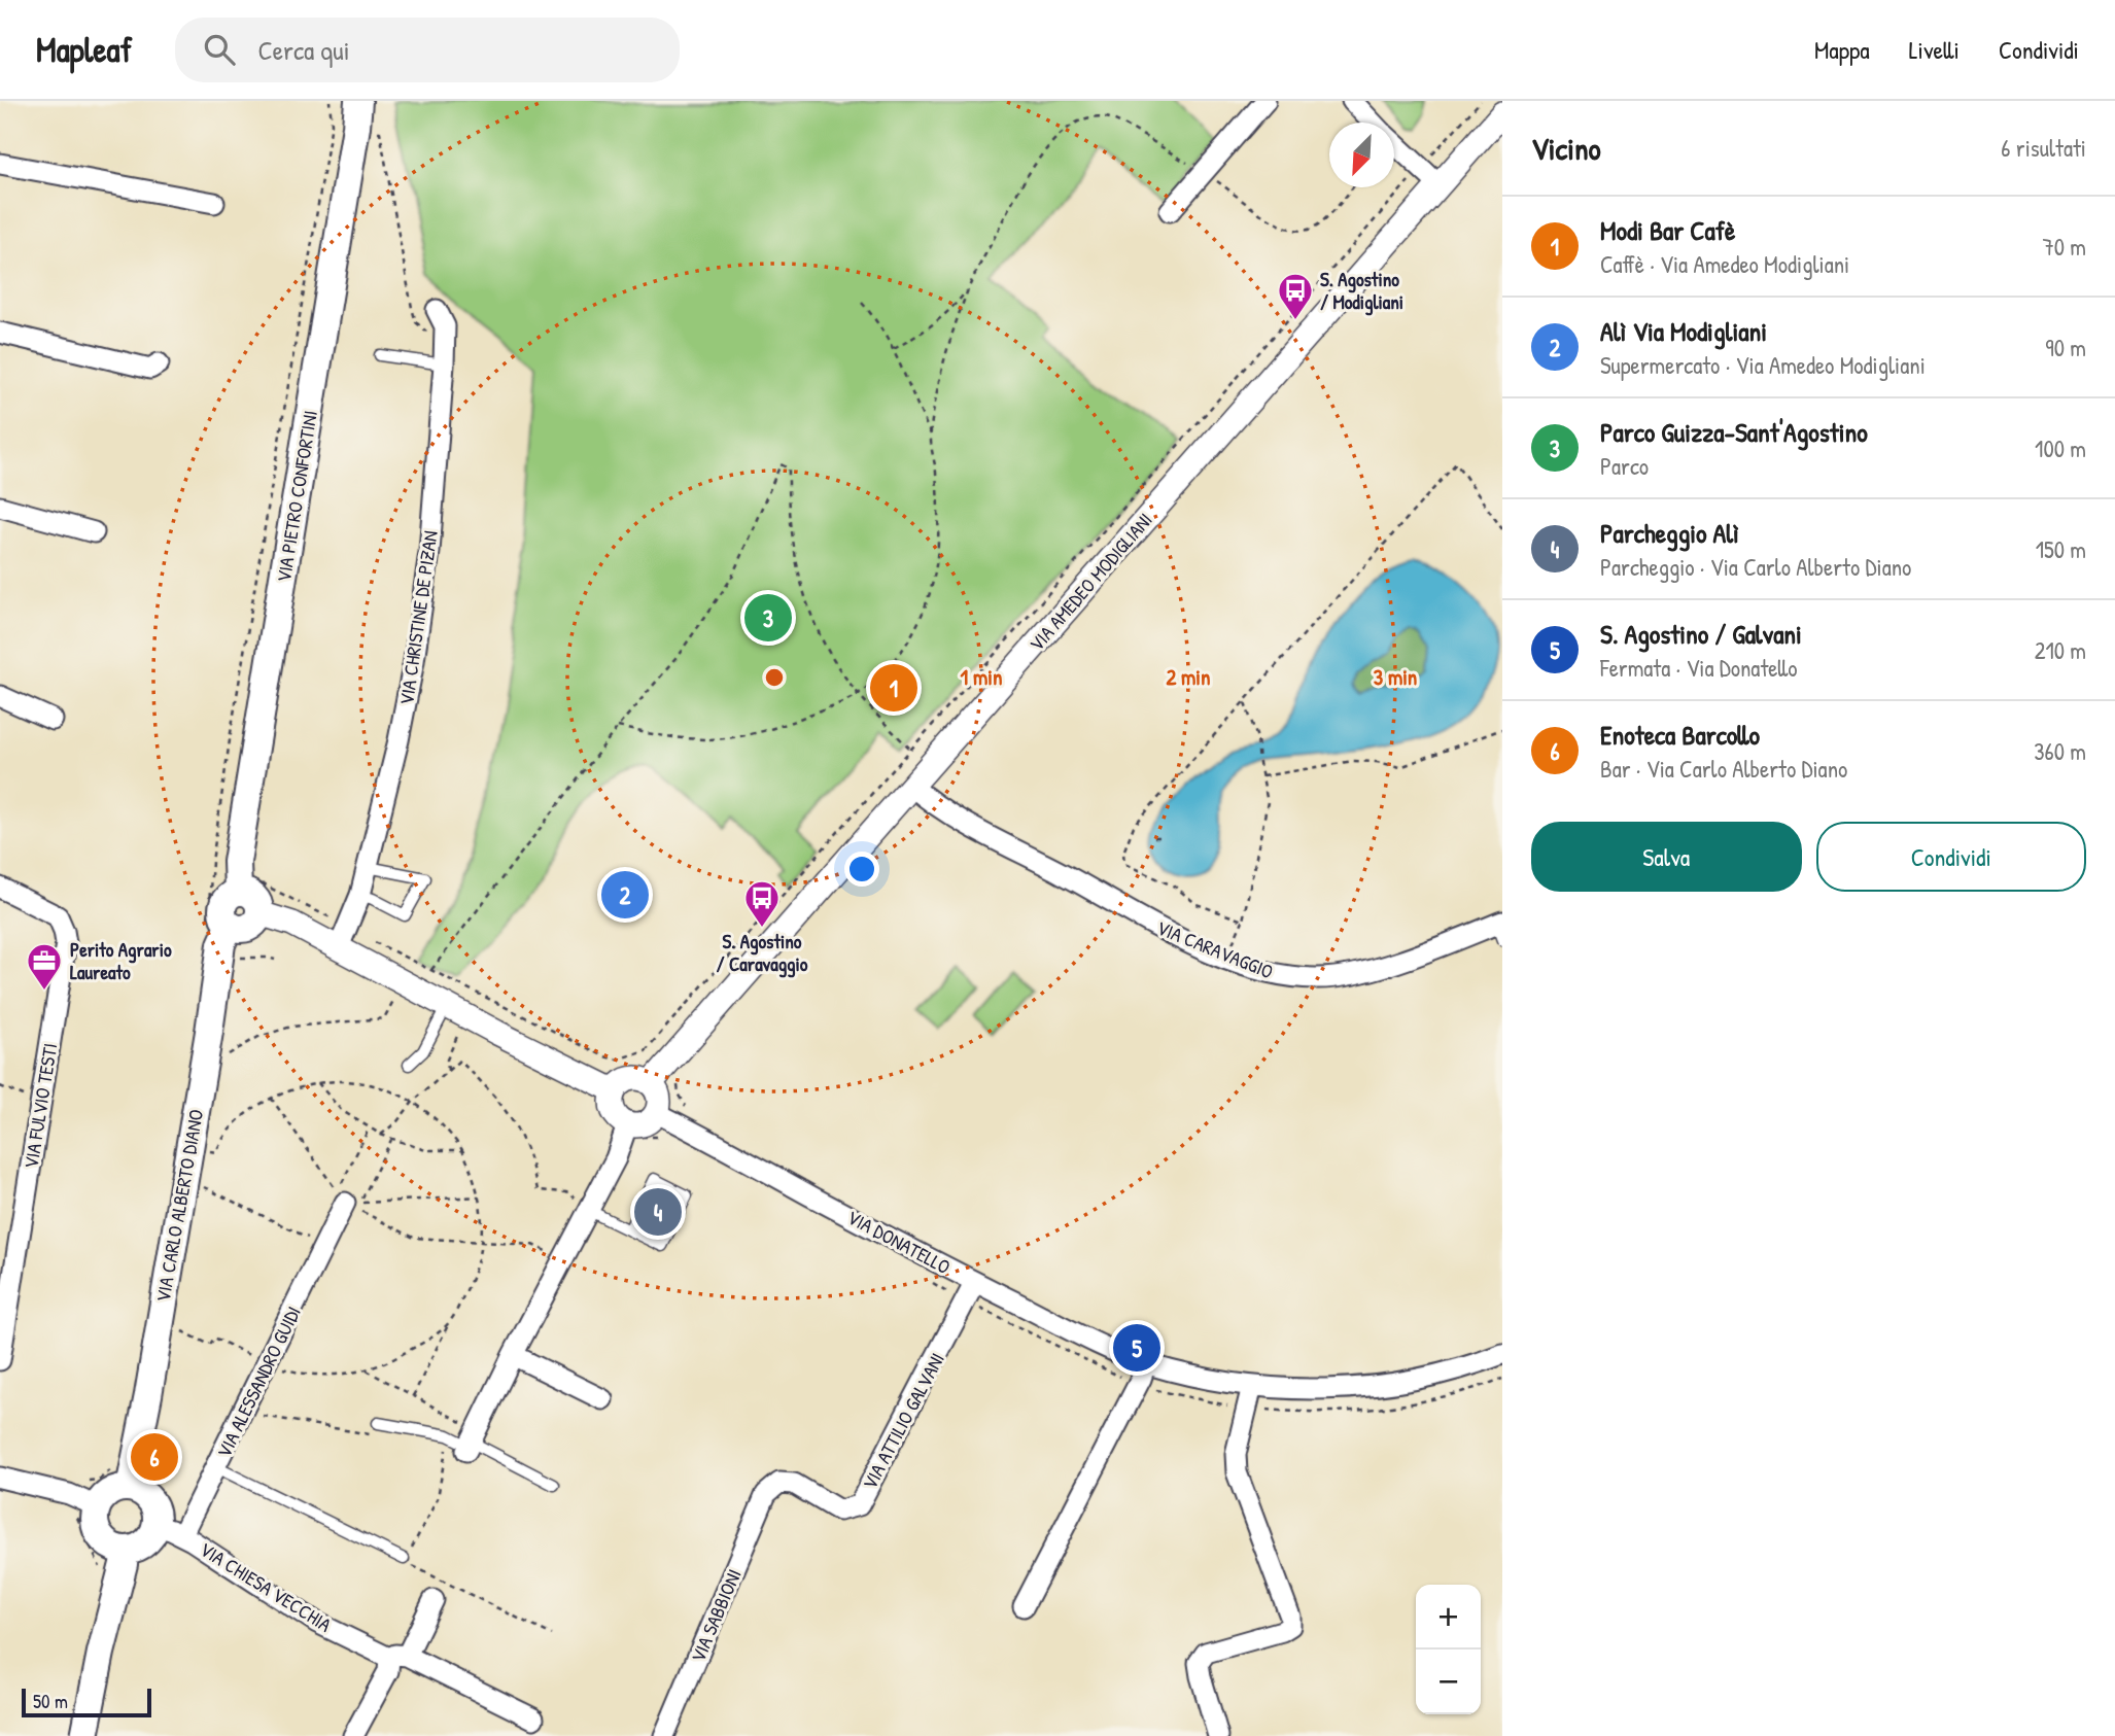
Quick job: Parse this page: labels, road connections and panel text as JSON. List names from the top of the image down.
{
  "streets": {
    "main road": ["VIA PIETRO CONFORTINI", "VIA CARLO ALBERTO DIANO"],
    "street": [
      "VIA AMEDEO MODIGLIANI",
      "VIA CHRISTINE DE PIZAN",
      "VIA CARAVAGGIO",
      "VIA FULVIO TESTI",
      "VIA DONATELLO",
      "VIA ALESSANDRO GUIDI",
      "VIA ATTILIO GALVANI",
      "VIA CHIESA VECCHIA",
      "VIA SABBIONI"
    ]
  },
  "crossings": [
    ["VIA PIETRO CONFORTINI", "VIA CARLO ALBERTO DIANO"],
    ["VIA AMEDEO MODIGLIANI", "VIA CARAVAGGIO"],
    ["VIA AMEDEO MODIGLIANI", "VIA DONATELLO"],
    ["VIA DONATELLO", "VIA ATTILIO GALVANI"],
    ["VIA ALESSANDRO GUIDI", "VIA CHIESA VECCHIA"],
    ["VIA ATTILIO GALVANI", "VIA SABBIONI"]
  ],
  "places": {
    "bus stop": ["S. Agostino / Modigliani", "S. Agostino / Caravaggio"],
    "office": ["Perito Agrario Laureato"]
  },
  "scale_bar": "50 m",
  "north": "bottom left",
  "page": {
    "header": "Mapleaf",
    "search": "Cerca qui",
    "nav": ["Mappa", "Livelli", "Condividi"],
    "heading": ["Vicino", "6 risultati"],
    "list": [
      {
        "mark": "1",
        "name": "Modi Bar Cafè",
        "note": "Caffè · Via Amedeo Modigliani",
        "value": "70 m"
      },
      {
        "mark": "2",
        "name": "Alì Via Modigliani",
        "note": "Supermercato · Via Amedeo Modigliani",
        "value": "90 m"
      },
      {
        "mark": "3",
        "name": "Parco Guizza-Sant'Agostino",
        "note": "Parco",
        "value": "100 m"
      },
      {
        "mark": "4",
        "name": "Parcheggio Alì",
        "note": "Parcheggio · Via Carlo Alberto Diano",
        "value": "150 m"
      },
      {
        "mark": "5",
        "name": "S. Agostino / Galvani",
        "note": "Fermata · Via Donatello",
        "value": "210 m"
      },
      {
        "mark": "6",
        "name": "Enoteca Barcollo",
        "note": "Bar · Via Carlo Alberto Diano",
        "value": "360 m"
      }
    ],
    "pins": [
      "3",
      "1",
      "2",
      "4",
      "5",
      "6"
    ],
    "buttons": ["Salva", "Condividi"],
    "map_buttons": ["+", "−"],
    "scale": "50 m"
  },
  "rings": ["1 min", "2 min", "3 min"]
}
